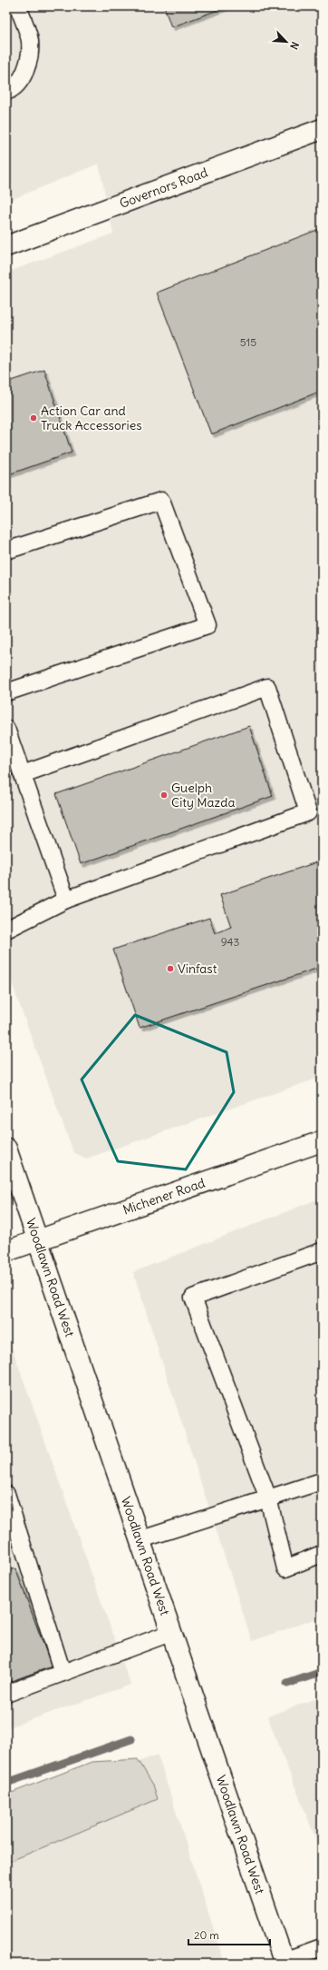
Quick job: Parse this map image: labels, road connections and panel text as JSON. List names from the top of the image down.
{
  "streets": {
    "main road": ["Governors Road", "Michener Road", "Woodlawn Road West"]
  },
  "crossings": [
    ["Michener Road", "Woodlawn Road West"]
  ],
  "places": ["Action Car and Truck Accessories", "Guelph City Mazda", "Vinfast"],
  "house_numbers": ["515", "943"],
  "scale_bar": "20 m",
  "north": "bottom right"
}
